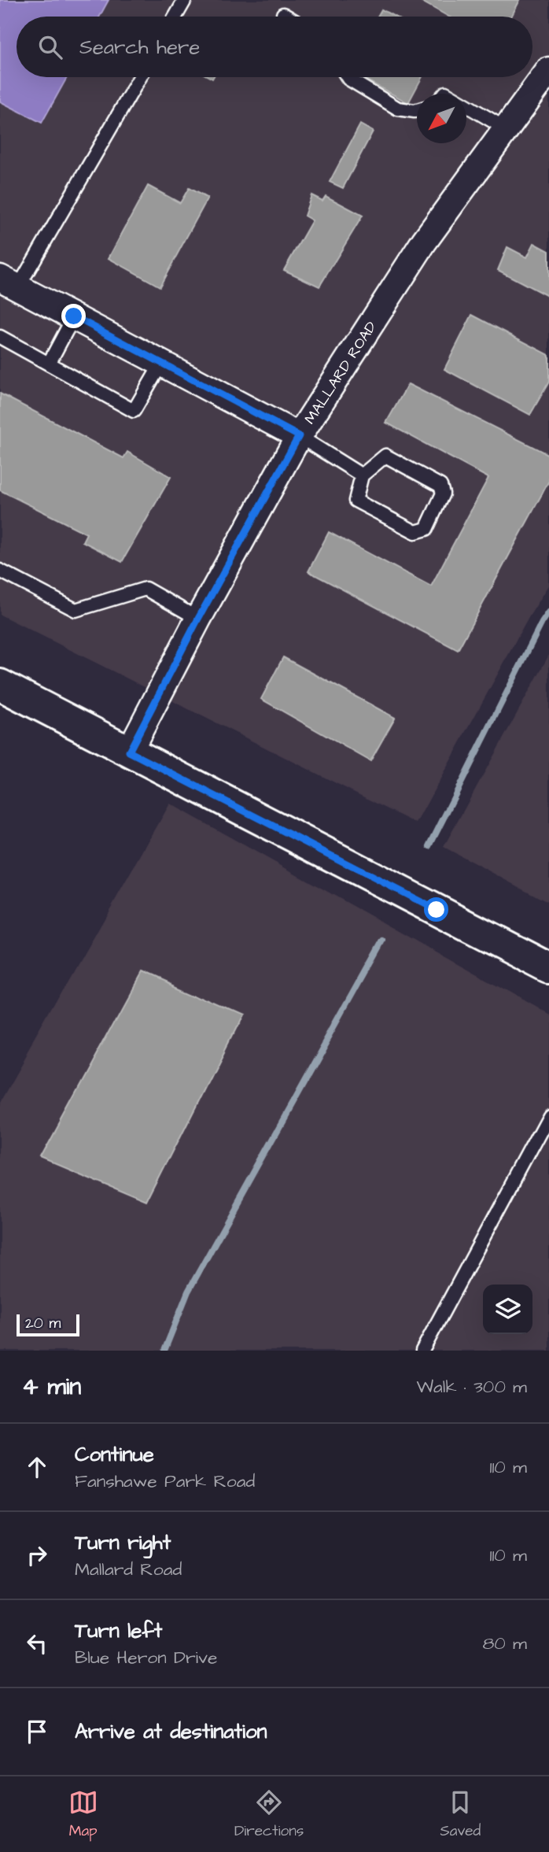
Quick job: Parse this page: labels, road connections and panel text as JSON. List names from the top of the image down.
{
  "streets": {
    "street": ["MALLARD ROAD"]
  },
  "scale_bar": "20 m",
  "north": "bottom left",
  "page": {
    "search": "Search here",
    "scale": "20 m",
    "heading": ["4 min", "Walk · 300 m"],
    "list": [
      ["Continue", "Fanshawe Park Road", "110 m"],
      ["Turn right", "Mallard Road", "110 m"],
      ["Turn left", "Blue Heron Drive", "80 m"],
      "Arrive at destination"
    ],
    "nav": ["Map", "Directions", "Saved"]
  }
}
